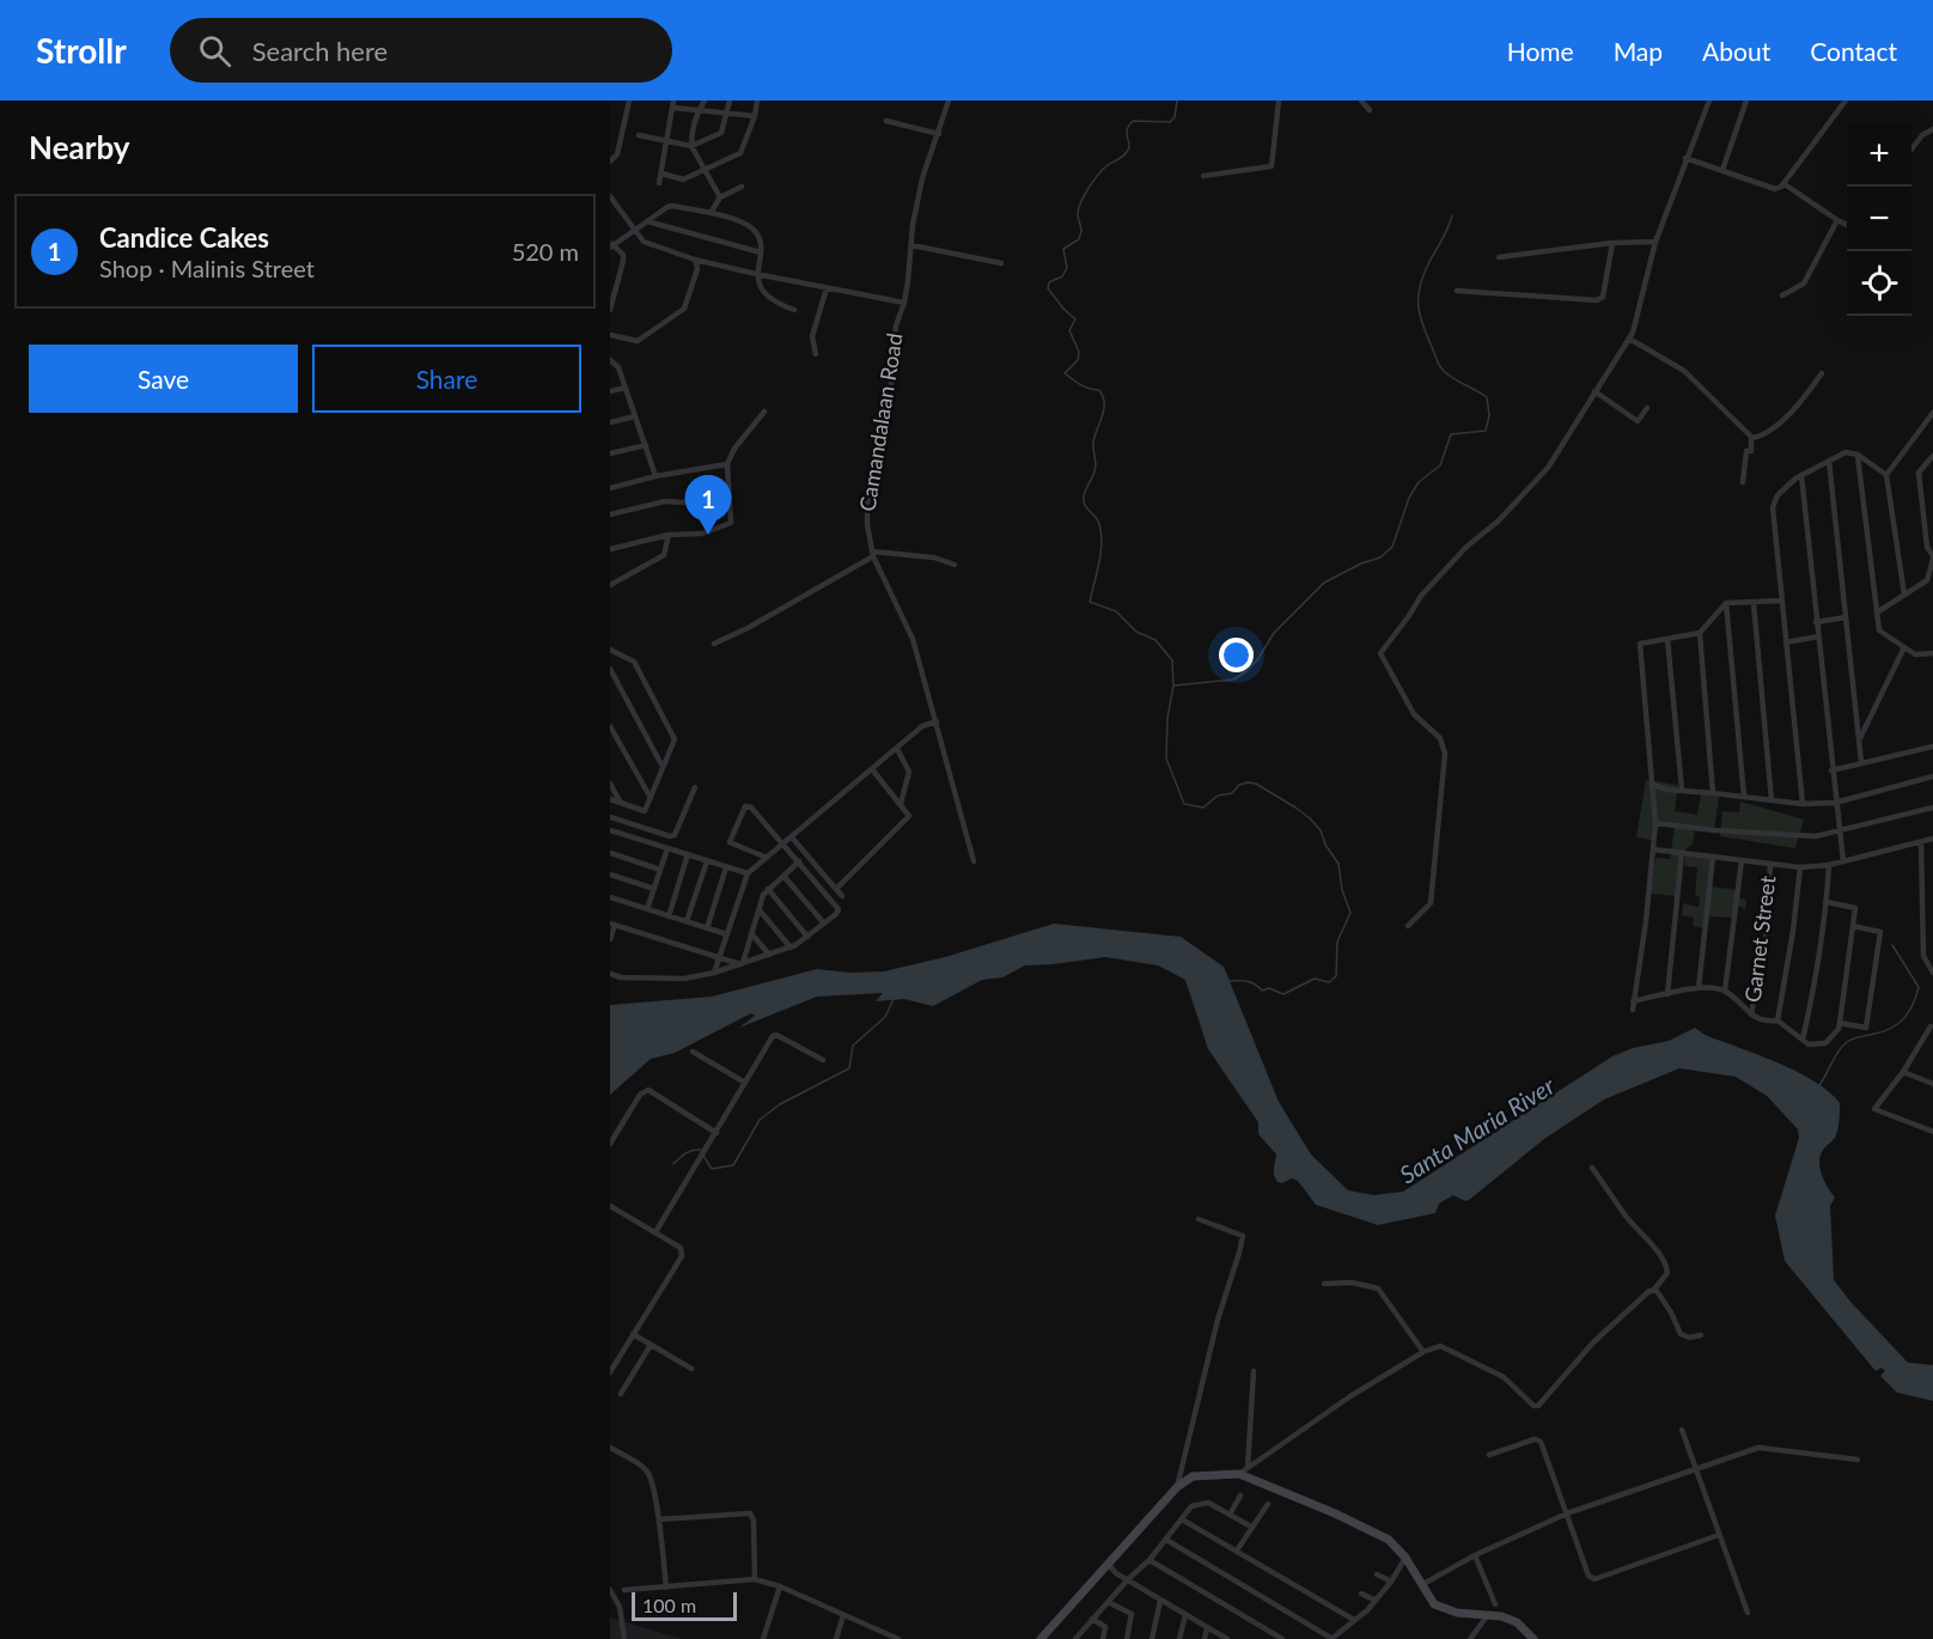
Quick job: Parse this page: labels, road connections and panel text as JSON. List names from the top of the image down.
{
  "streets": {
    "street": ["Camandalaan Road", "Garnet Street"]
  },
  "water": ["Santa Maria River"],
  "scale_bar": "100 m",
  "page": {
    "header": "Strollr",
    "search": "Search here",
    "nav": [
      "Home",
      "Map",
      "About",
      "Contact"
    ],
    "heading": "Nearby",
    "map_buttons": ["+", "−"],
    "list": [
      {
        "mark": "1",
        "name": "Candice Cakes",
        "note": "Shop · Malinis Street",
        "value": "520 m"
      }
    ],
    "buttons": ["Save", "Share"],
    "pins": "1",
    "scale": "100 m"
  }
}
